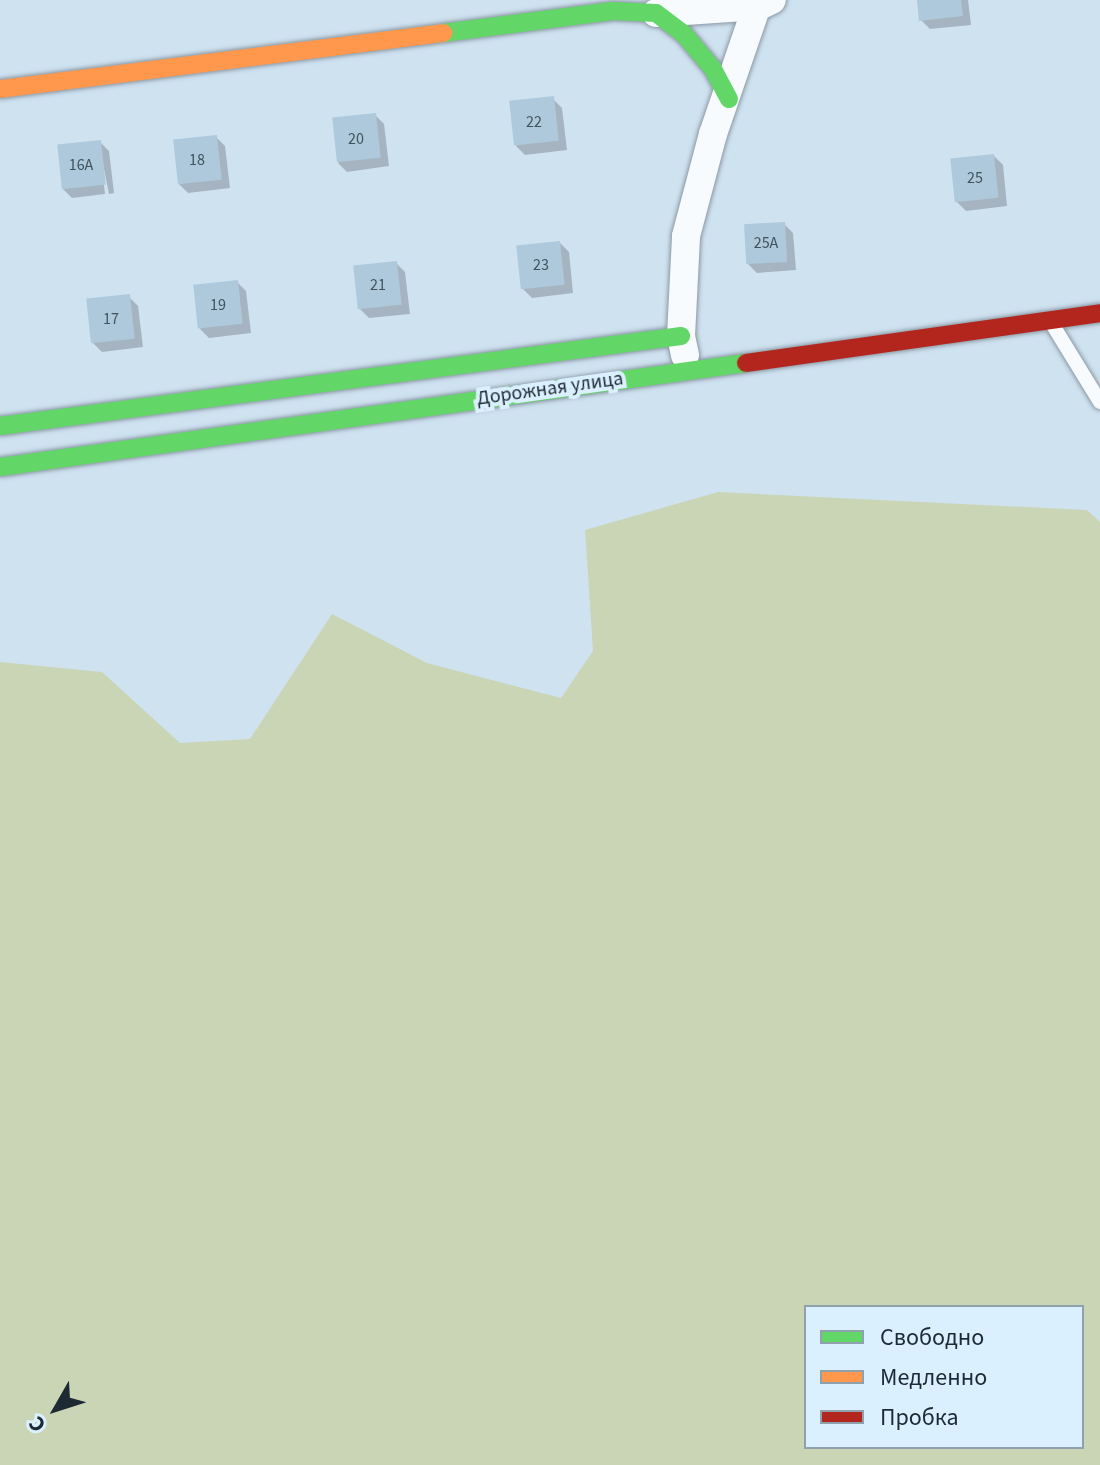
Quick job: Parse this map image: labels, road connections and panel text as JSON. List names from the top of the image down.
{
  "streets": {
    "street": ["Дорожная улица"]
  },
  "house_numbers": [
    "22",
    "20",
    "18",
    "16А",
    "25",
    "25А",
    "23",
    "21",
    "19",
    "17"
  ],
  "legend": ["Свободно", "Медленно", "Пробка"],
  "north": "bottom left"
}
